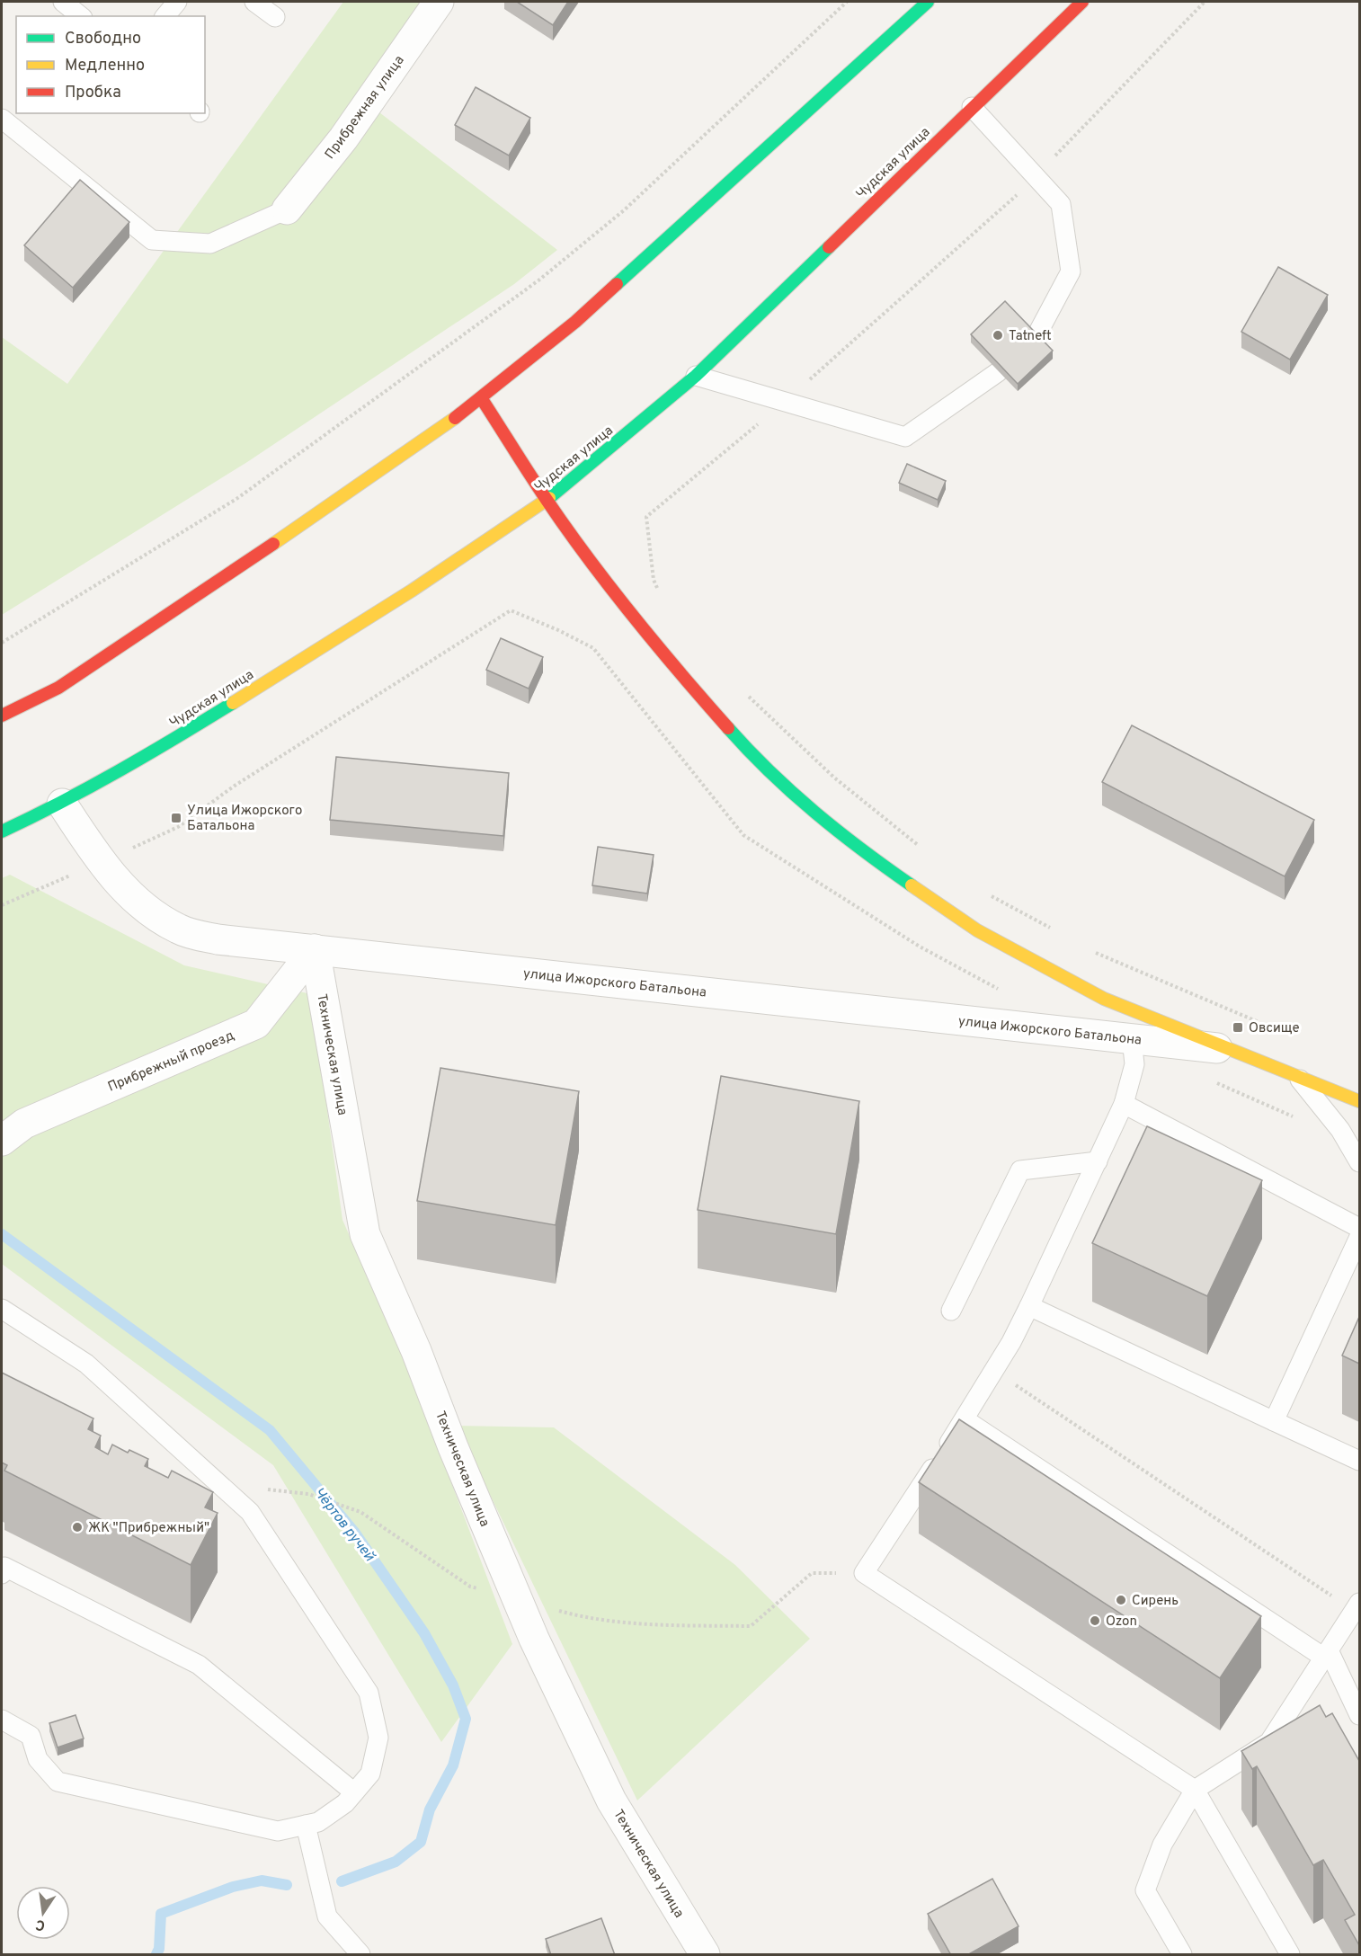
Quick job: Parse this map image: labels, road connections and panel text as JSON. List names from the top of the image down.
{
  "streets": {
    "main road": ["Чудская улица", "улица Ижорского Батальона"],
    "street": ["Прибрежная улица", "Техническая улица", "Прибрежный проезд"]
  },
  "crossings": [
    ["Чудская улица", "улица Ижорского Батальона"],
    ["улица Ижорского Батальона", "Техническая улица"],
    ["улица Ижорского Батальона", "Прибрежный проезд"],
    ["Техническая улица", "Прибрежный проезд"]
  ],
  "water": ["Чёртов ручей"],
  "places": {
    "other": [
      "Tatneft",
      "ЖК \"Прибрежный\"",
      "Сирень",
      "Ozon"
    ],
    "transit": ["Улица Ижорского Батальона", "Овсище"]
  },
  "legend": ["Свободно", "Медленно", "Пробка"],
  "north": "bottom"
}
